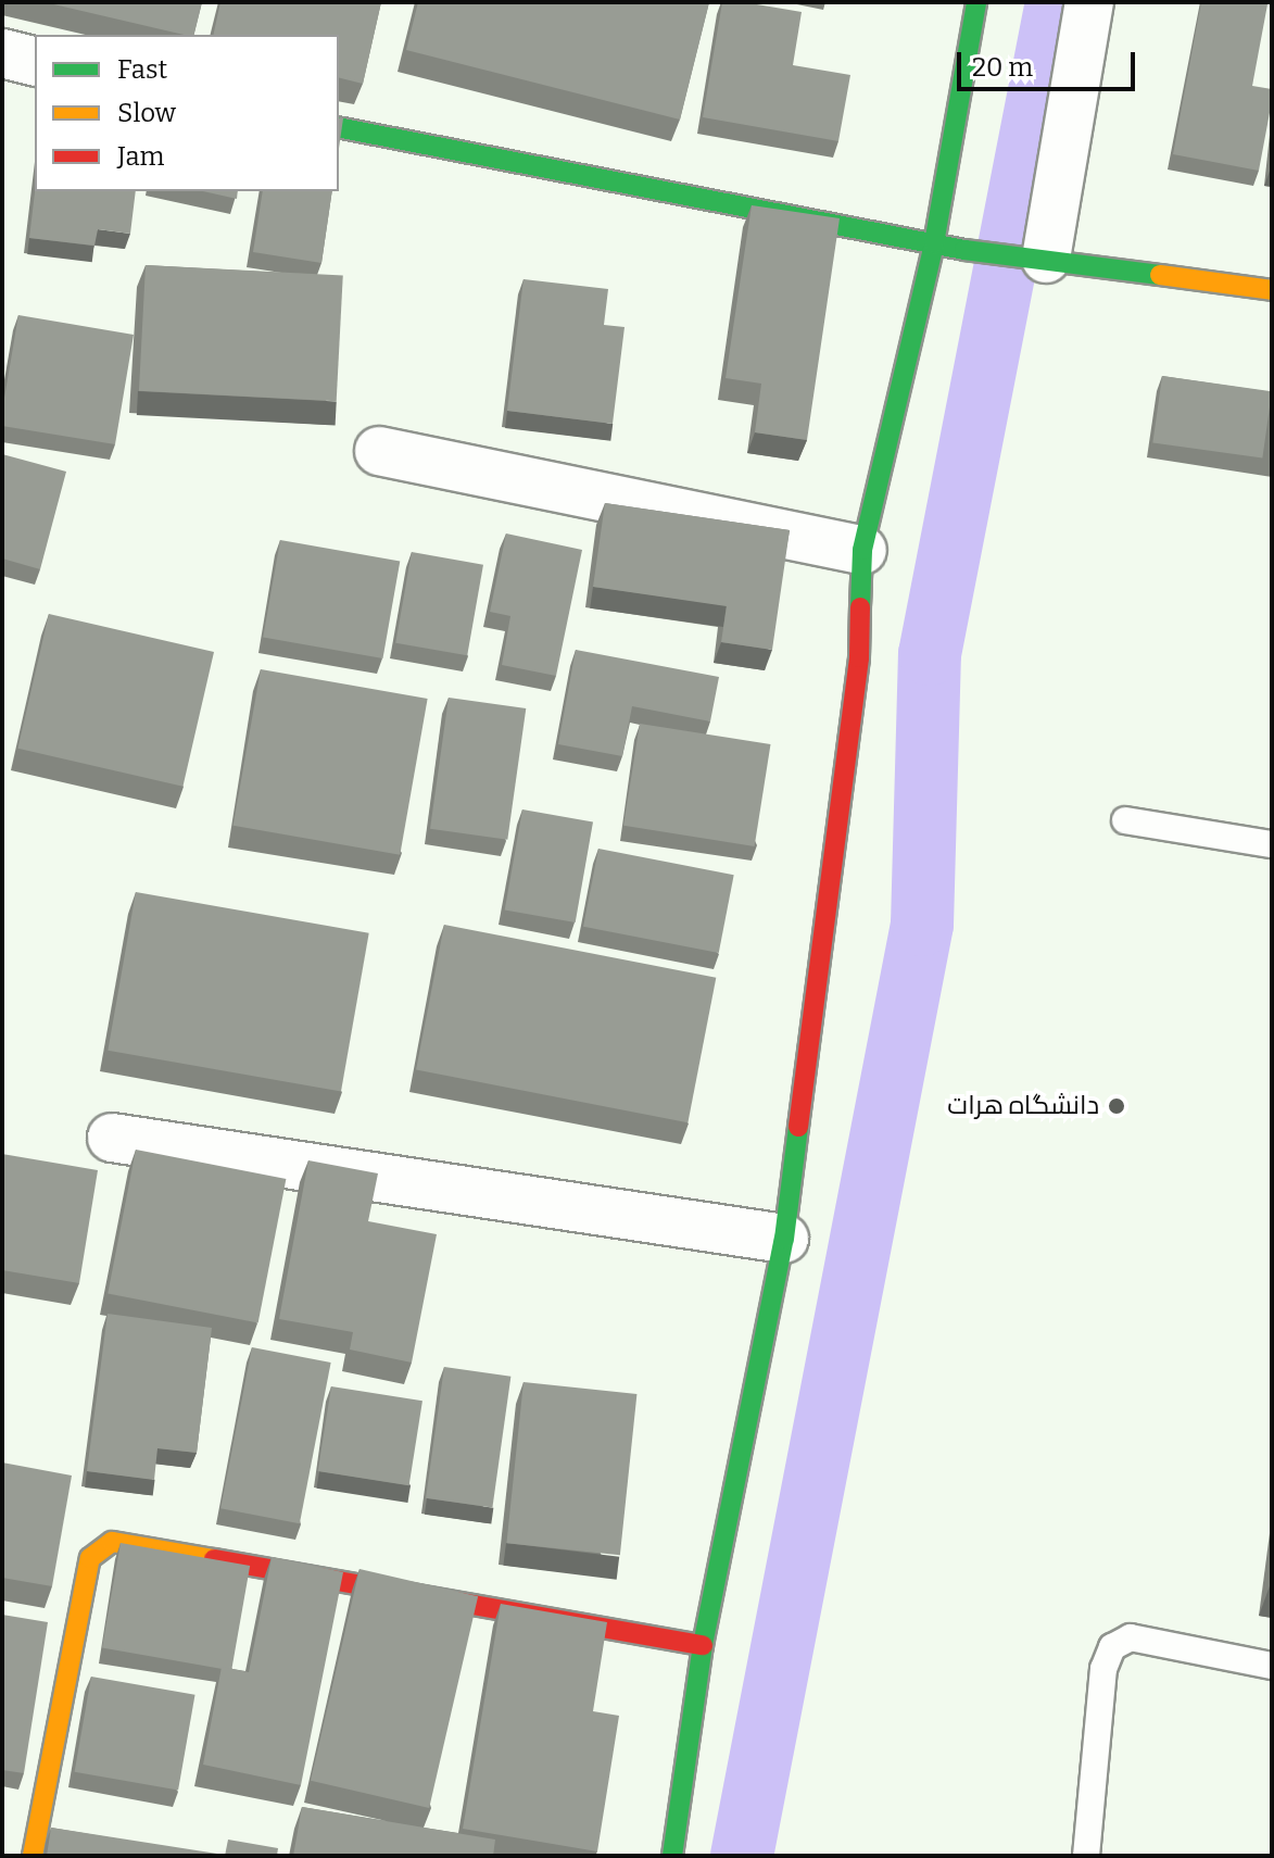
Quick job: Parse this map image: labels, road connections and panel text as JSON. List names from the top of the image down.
{
  "places": ["دانشگاه هرات"],
  "legend": ["Fast", "Slow", "Jam"],
  "scale_bar": "20 m"
}
